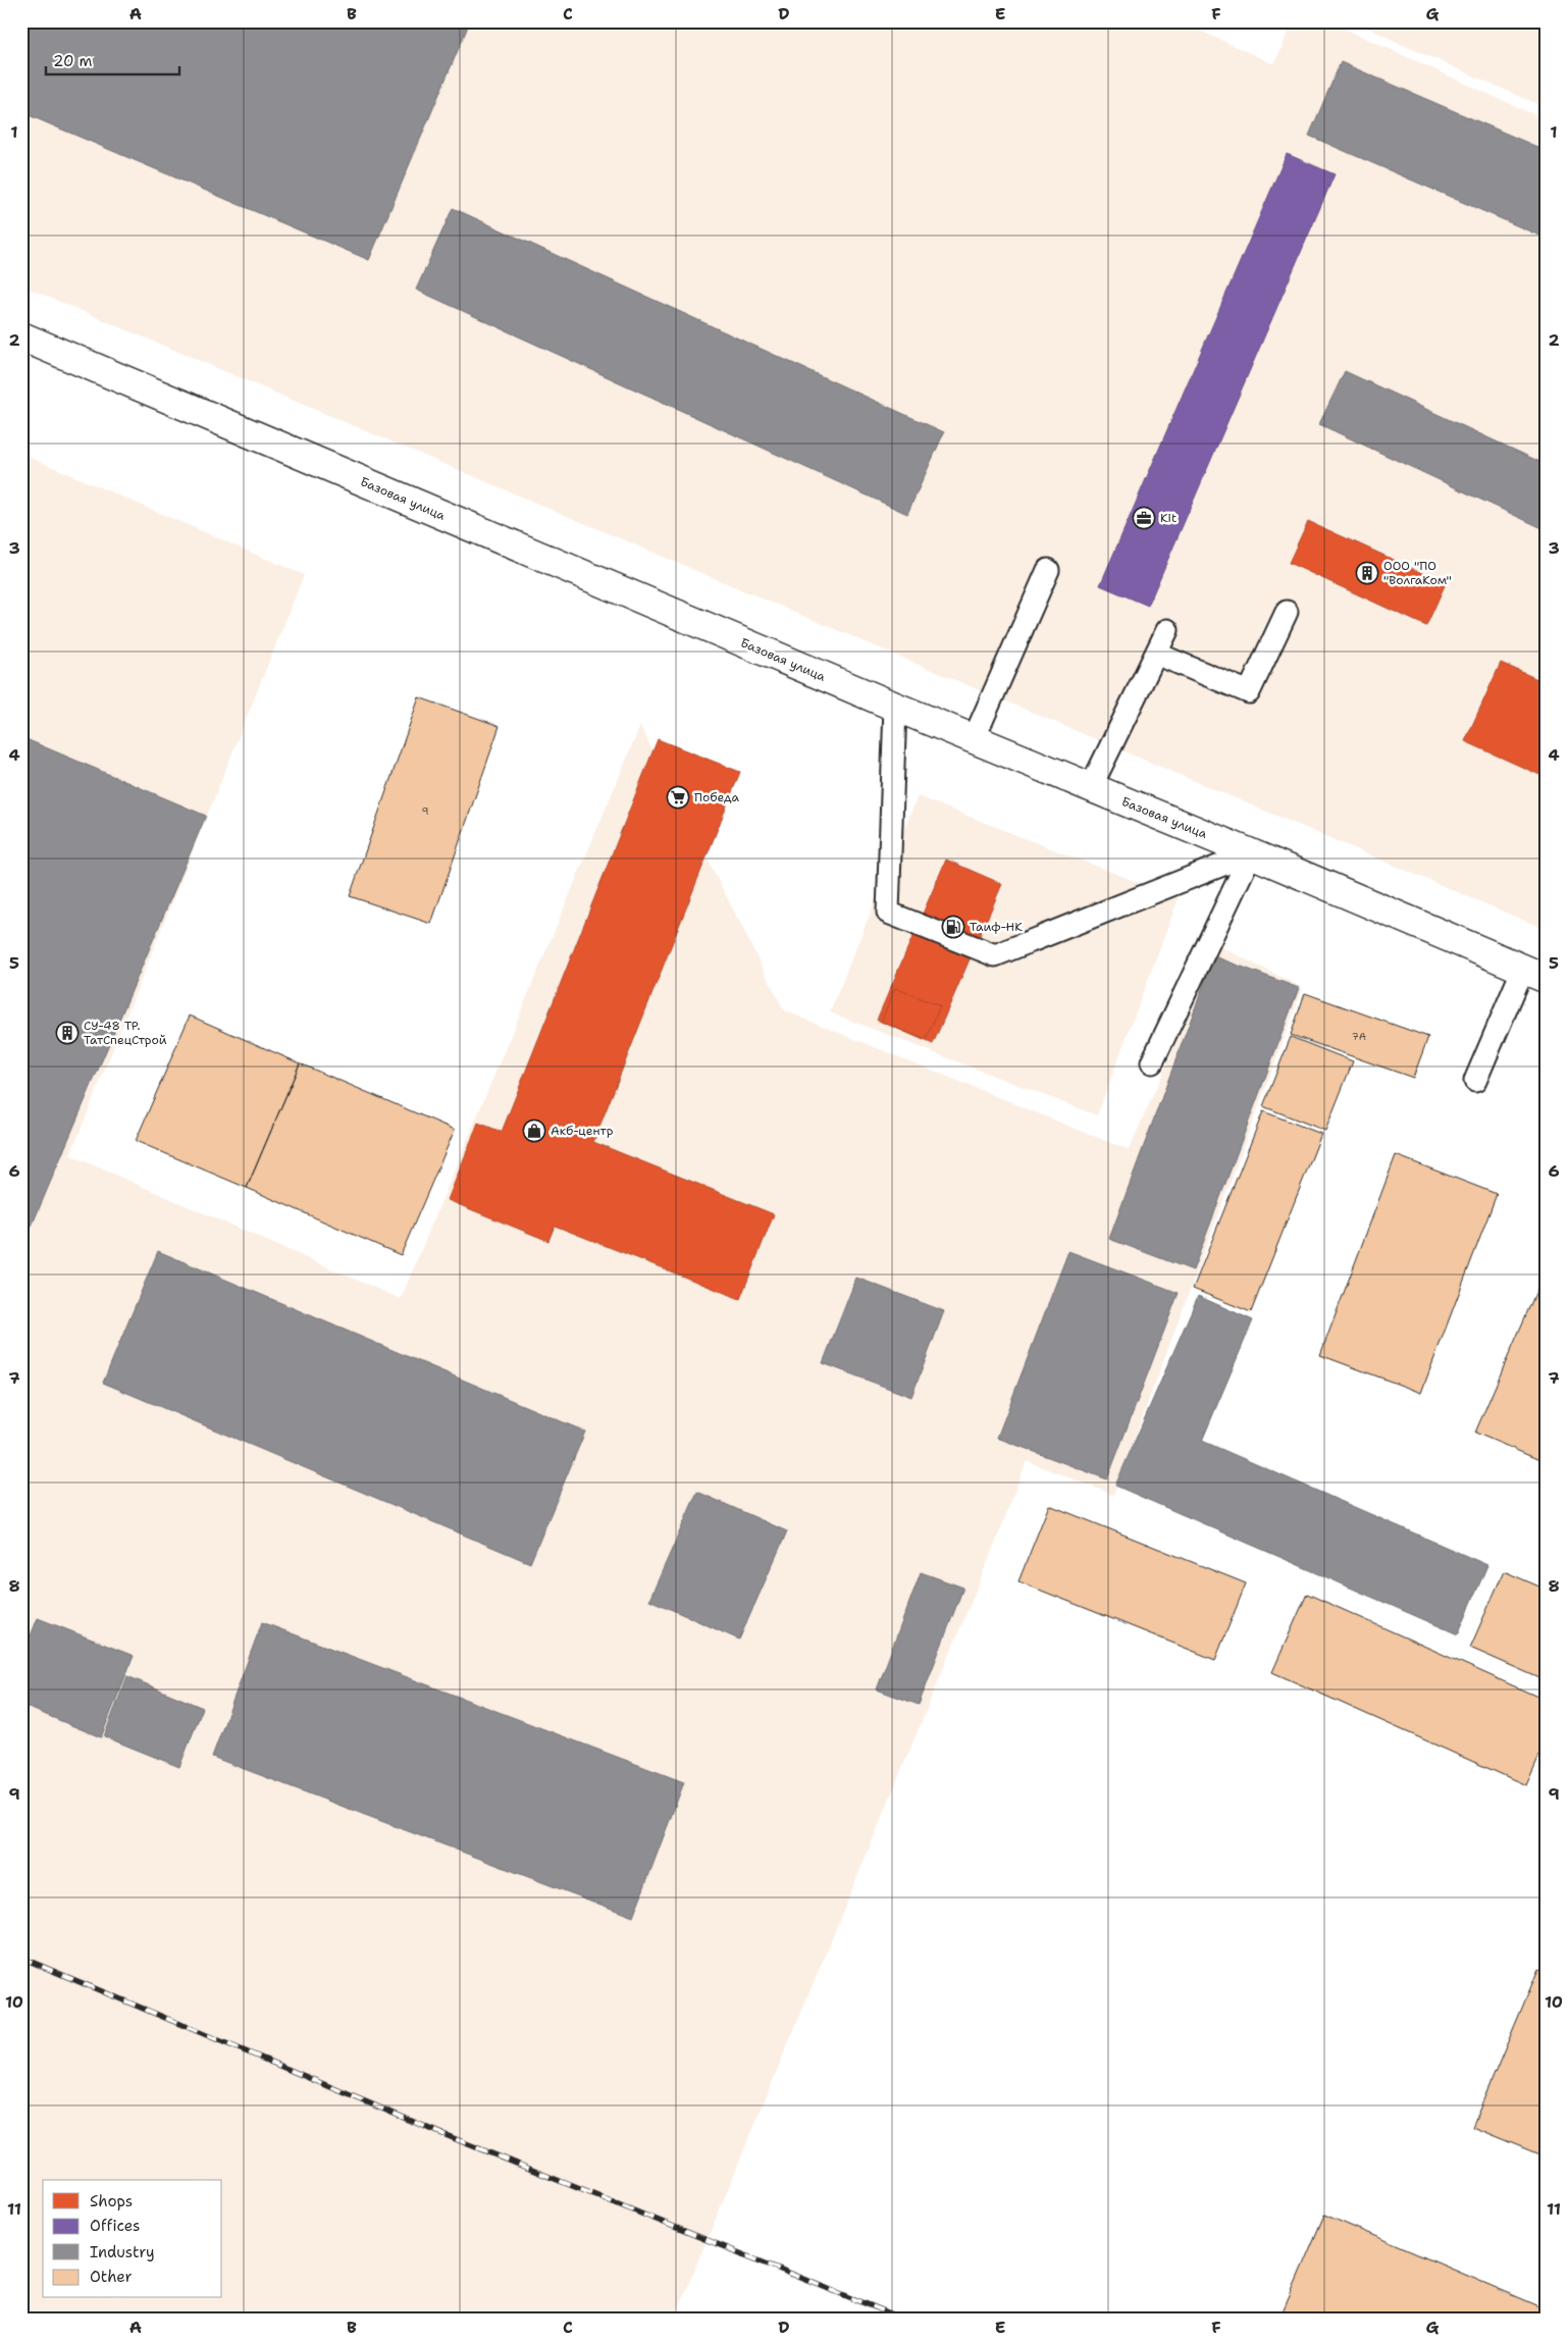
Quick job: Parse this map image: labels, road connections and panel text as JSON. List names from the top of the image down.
{
  "streets": {
    "street": ["Базовая улица"]
  },
  "places": {
    "office": ["Kit"],
    "building": ["ООО \"ПО \"ВолгаКом\"", "СУ-48 ТР. ТатСпецСтрой"],
    "supermarket": ["Победа"],
    "fuel station": ["Таиф-НК"],
    "shop": ["Акб-центр"]
  },
  "house_numbers": ["9", "7А"],
  "legend": [
    "Shops",
    "Offices",
    "Industry",
    "Other"
  ],
  "scale_bar": "20 m",
  "grid": {
    "columns": [
      "A",
      "B",
      "C",
      "D",
      "E",
      "F",
      "G"
    ],
    "rows": [
      "1",
      "2",
      "3",
      "4",
      "5",
      "6",
      "7",
      "8",
      "9",
      "10",
      "11"
    ]
  }
}
